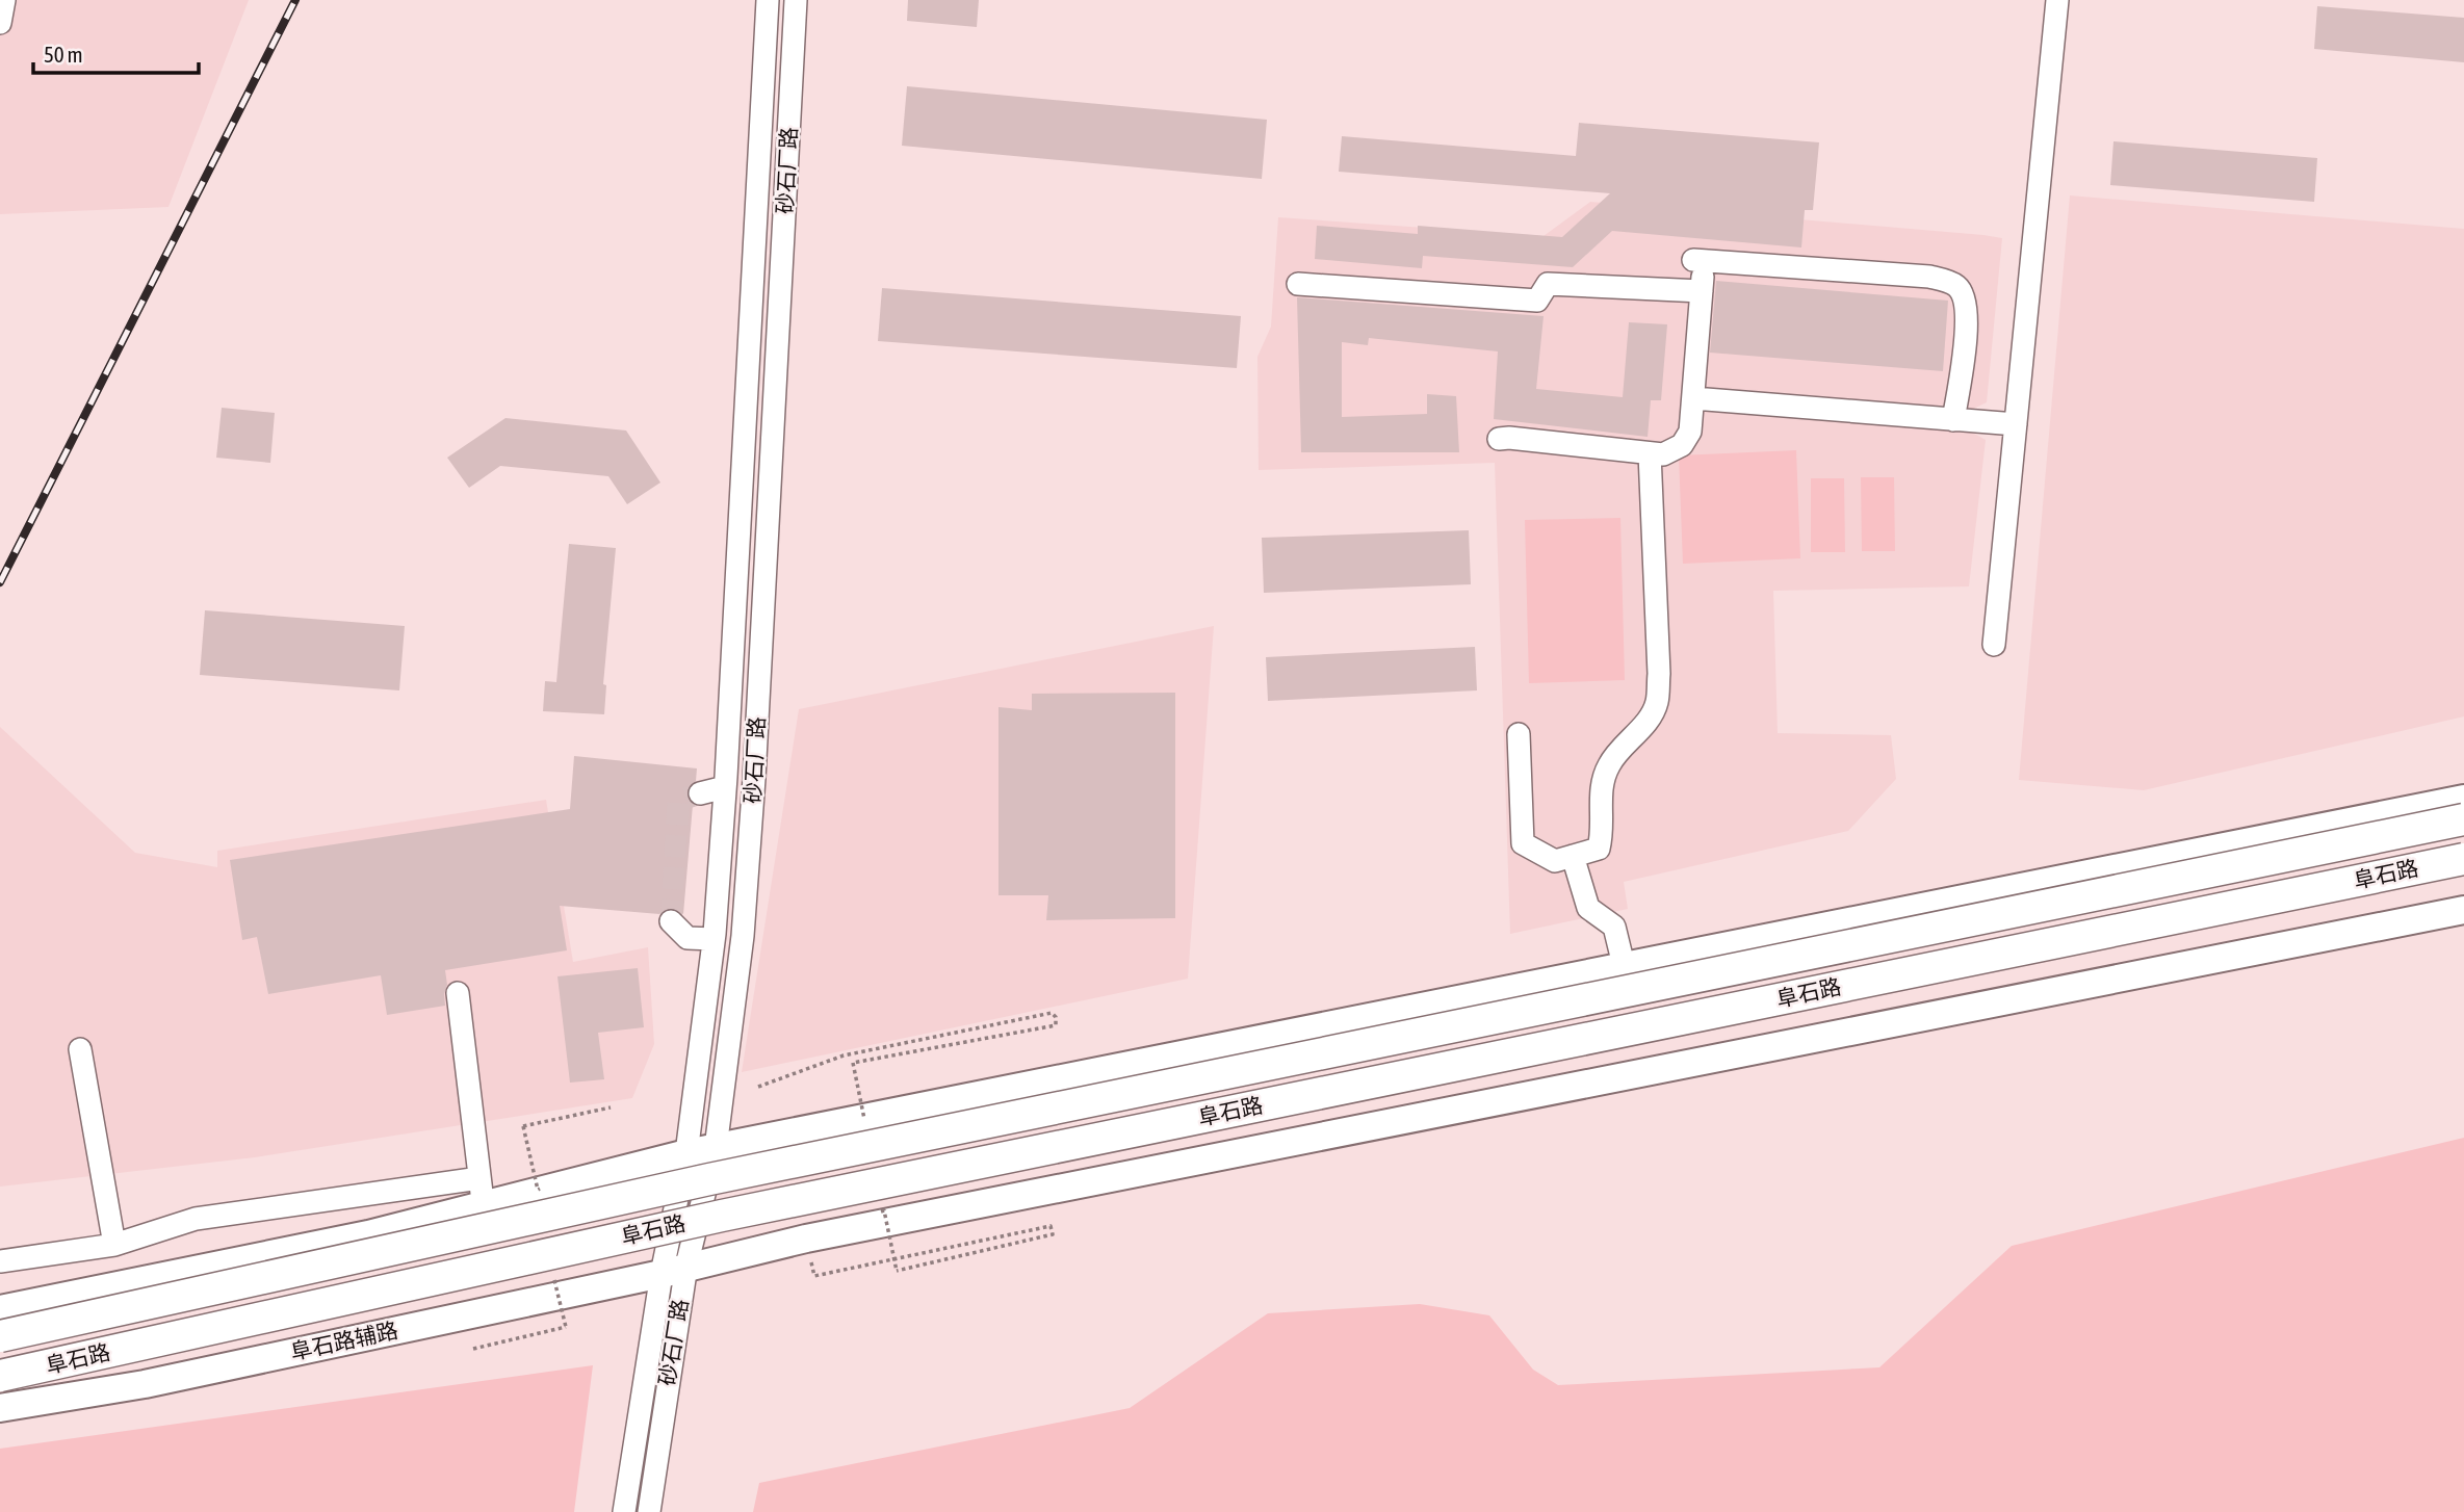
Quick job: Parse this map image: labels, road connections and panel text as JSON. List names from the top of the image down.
{
  "streets": {
    "highway": ["阜石路"],
    "main road": ["阜石路辅路"],
    "street": ["砂石厂路"]
  },
  "crossings": [
    ["砂石厂路", "阜石路"],
    ["砂石厂路", "阜石路辅路"],
    ["阜石路", "阜石路辅路"]
  ],
  "scale_bar": "50 m"
}
